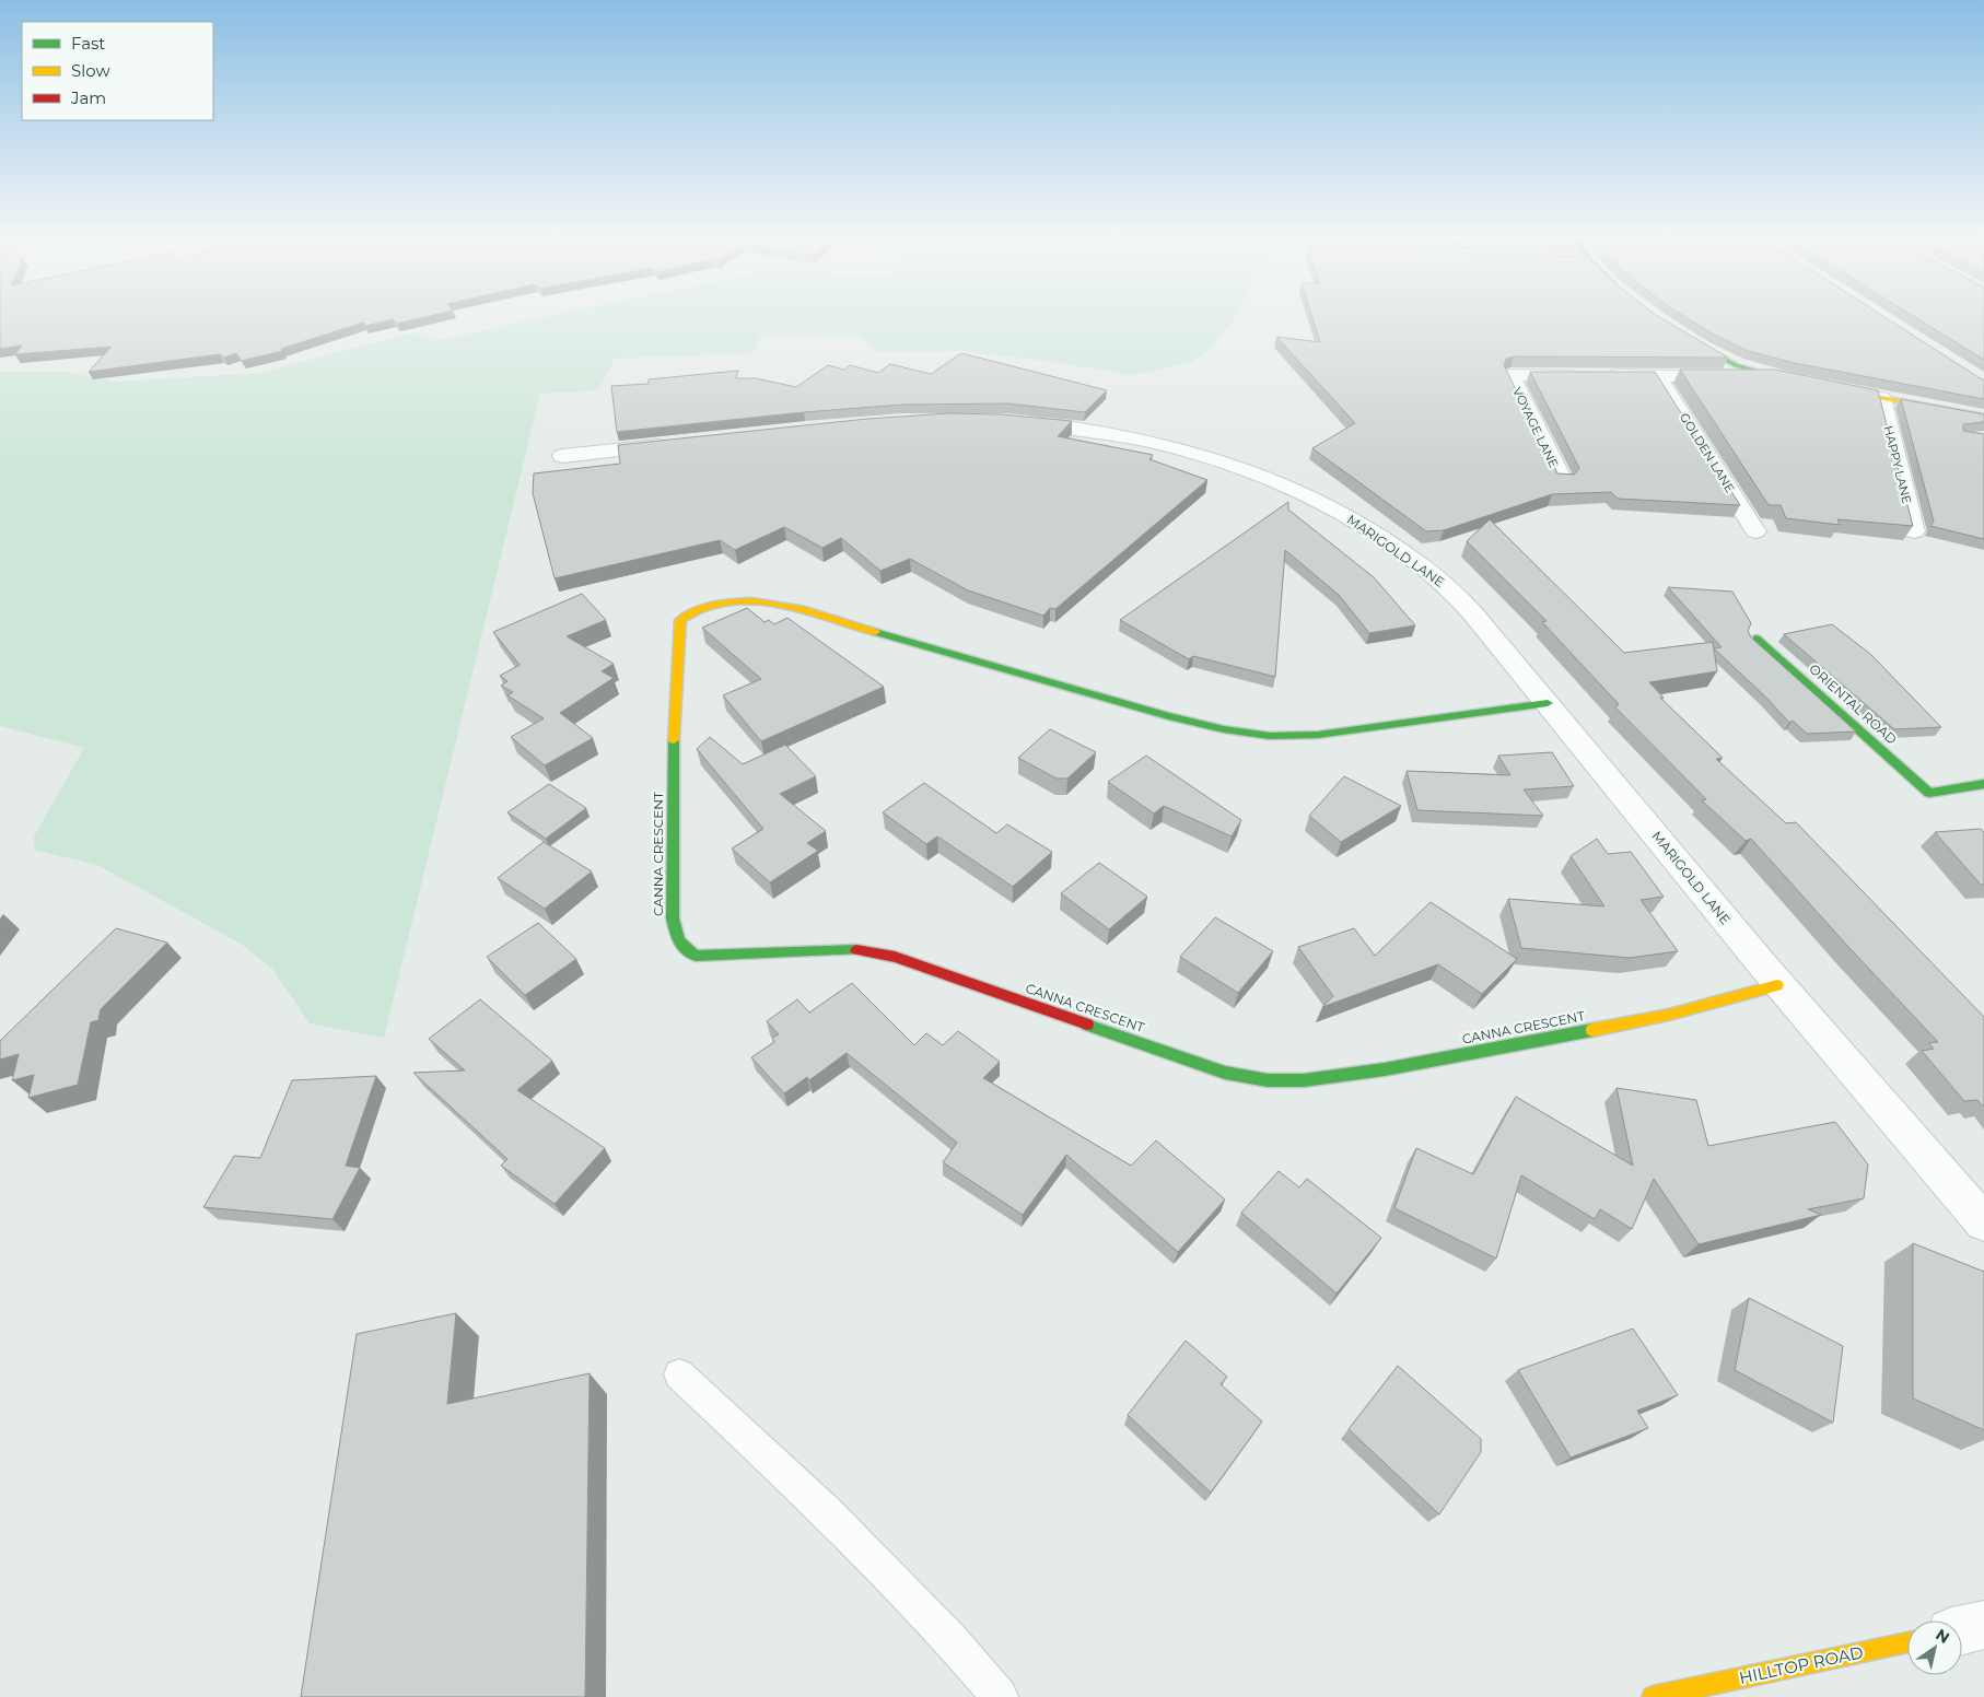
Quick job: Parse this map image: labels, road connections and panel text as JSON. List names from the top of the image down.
{
  "streets": {
    "street": [
      "VOYAGE LANE",
      "GOLDEN LANE",
      "HAPPY LANE",
      "MARIGOLD LANE",
      "ORIENTAL ROAD",
      "CANNA CRESCENT",
      "HILLTOP ROAD"
    ]
  },
  "crossings": [
    ["VOYAGE LANE", "GOLDEN LANE"],
    ["MARIGOLD LANE", "CANNA CRESCENT"]
  ],
  "legend": ["Fast", "Slow", "Jam"],
  "north": "top right"
}
